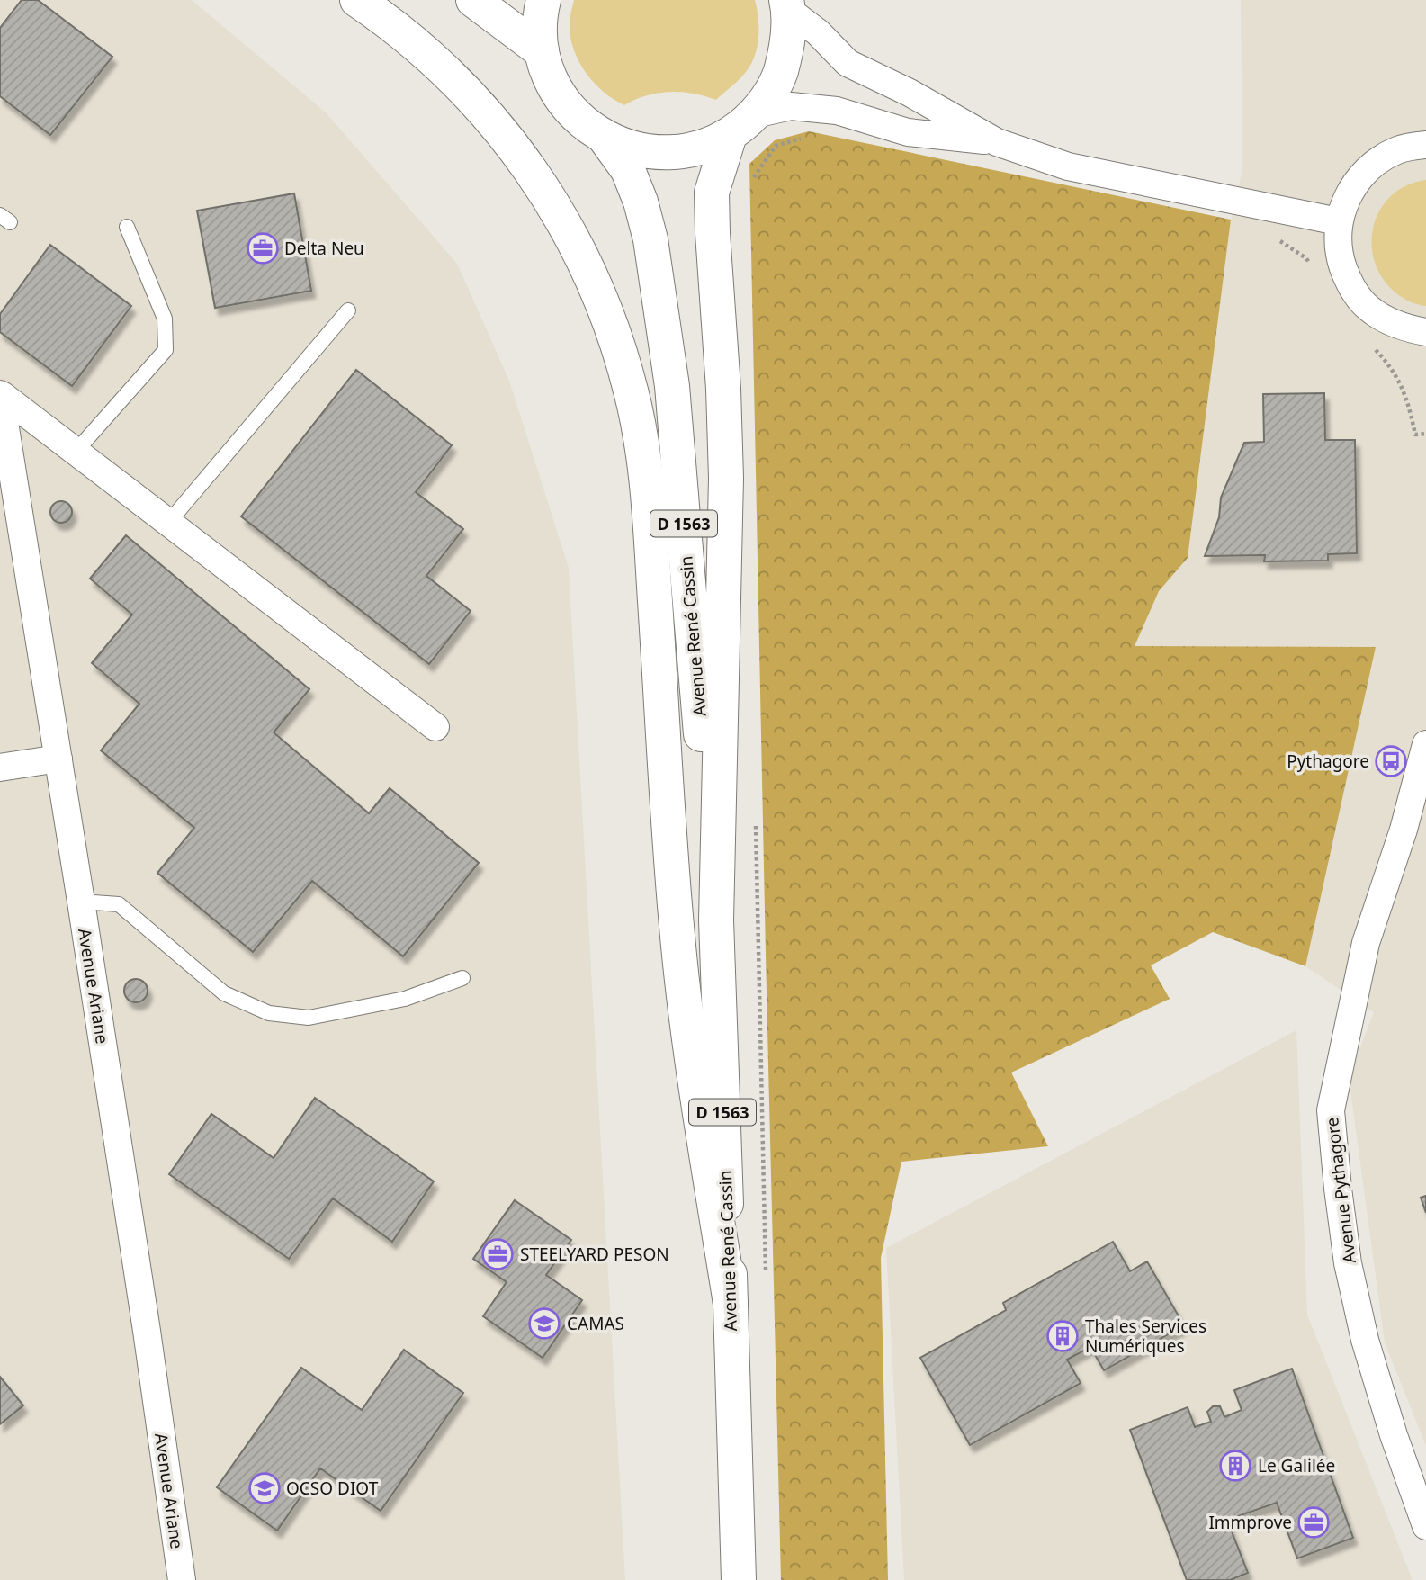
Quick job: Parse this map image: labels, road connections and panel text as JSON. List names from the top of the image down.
{
  "streets": {
    "main road": ["D 1563", "Avenue René Cassin"],
    "street": ["Avenue Ariane", "Avenue Pythagore"]
  },
  "places": {
    "office": ["Delta Neu", "STEELYARD PESON", "Immprove"],
    "bus stop": ["Pythagore"],
    "school or university": ["CAMAS", "OCSO DIOT"],
    "building": ["Thales Services Numériques", "Le Galilée"]
  }
}
